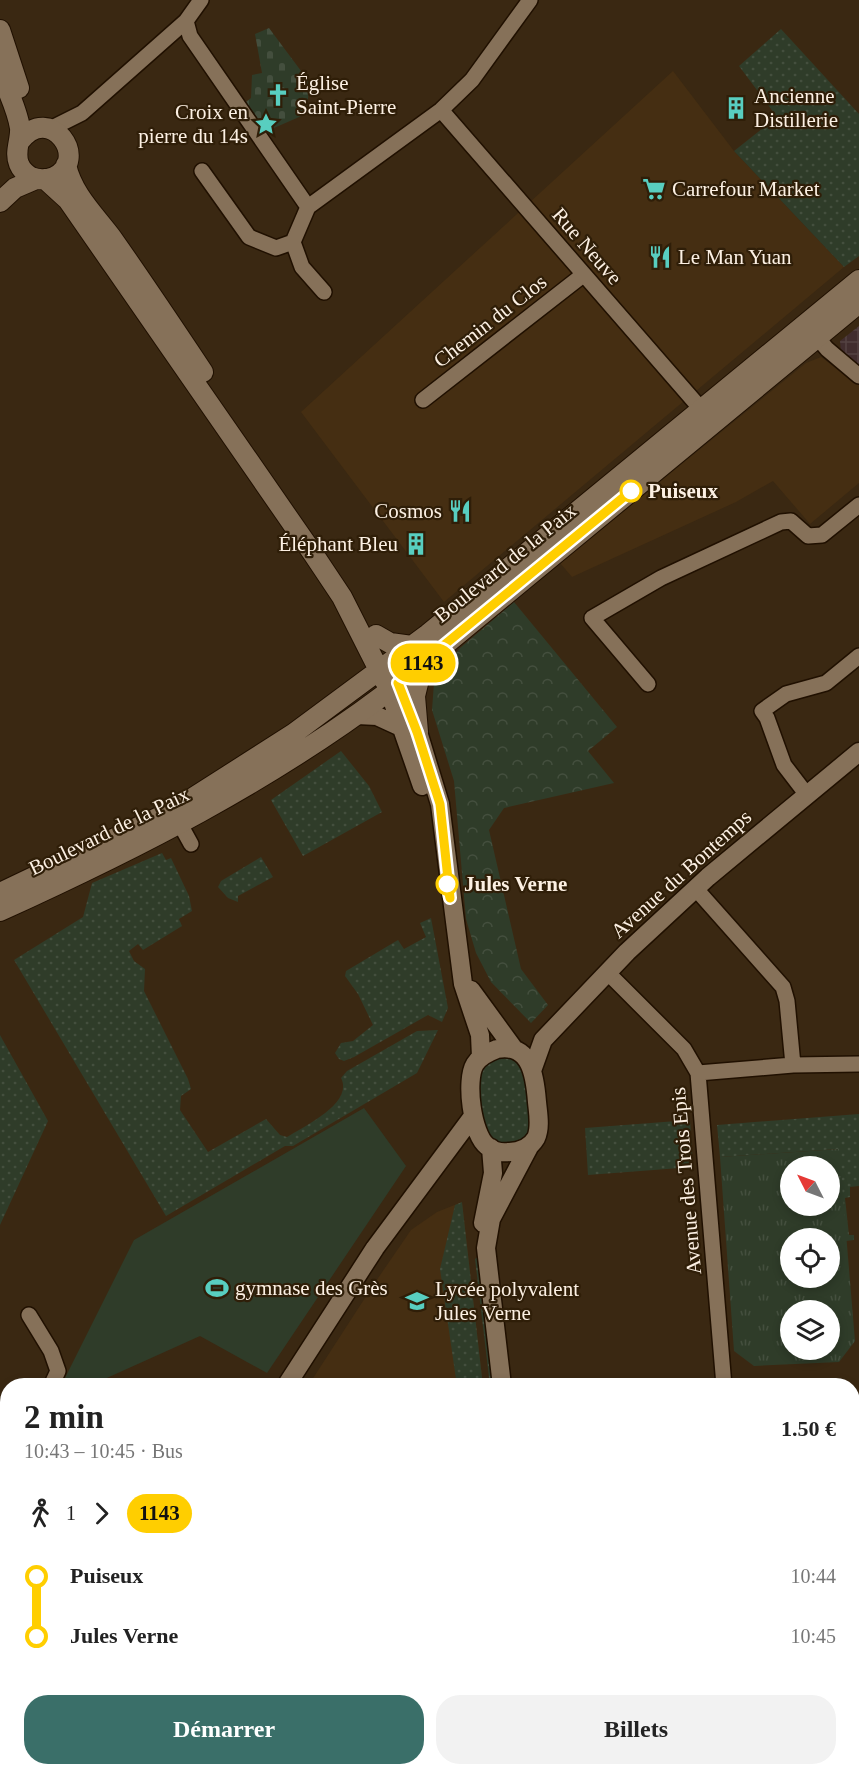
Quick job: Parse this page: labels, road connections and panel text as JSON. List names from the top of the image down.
{
  "streets": {
    "main road": ["Boulevard de la Paix"],
    "street": [
      "Rue Neuve",
      "Chemin du Clos",
      "Avenue du Bontemps",
      "Avenue des Trois Epis"
    ]
  },
  "crossings": [
    ["Rue Neuve", "Chemin du Clos"],
    ["Rue Neuve", "Boulevard de la Paix"],
    ["Avenue du Bontemps", "Avenue des Trois Epis"]
  ],
  "places": {
    "church": ["Église Saint-Pierre"],
    "building": ["Ancienne Distillerie", "Éléphant Bleu"],
    "place": ["Croix en pierre du 14s"],
    "supermarket": ["Carrefour Market"],
    "restaurant": ["Le Man Yuan", "Cosmos"],
    "other": ["Puiseux", "Jules Verne"],
    "sports": ["gymnase des Grès"],
    "school or university": ["Lycée polyvalent Jules Verne"]
  },
  "lines": ["bus line 1143"],
  "north": "top left",
  "page": {
    "on_map": "1143",
    "heading": ["2 min", "10:43 – 10:45 · Bus", "1.50 €"],
    "legs": ["1", "1143"],
    "list": [
      {
        "name": "Puiseux",
        "value": "10:44"
      },
      {
        "name": "Jules Verne",
        "value": "10:45"
      }
    ],
    "buttons": ["Démarrer", "Billets"]
  }
}
